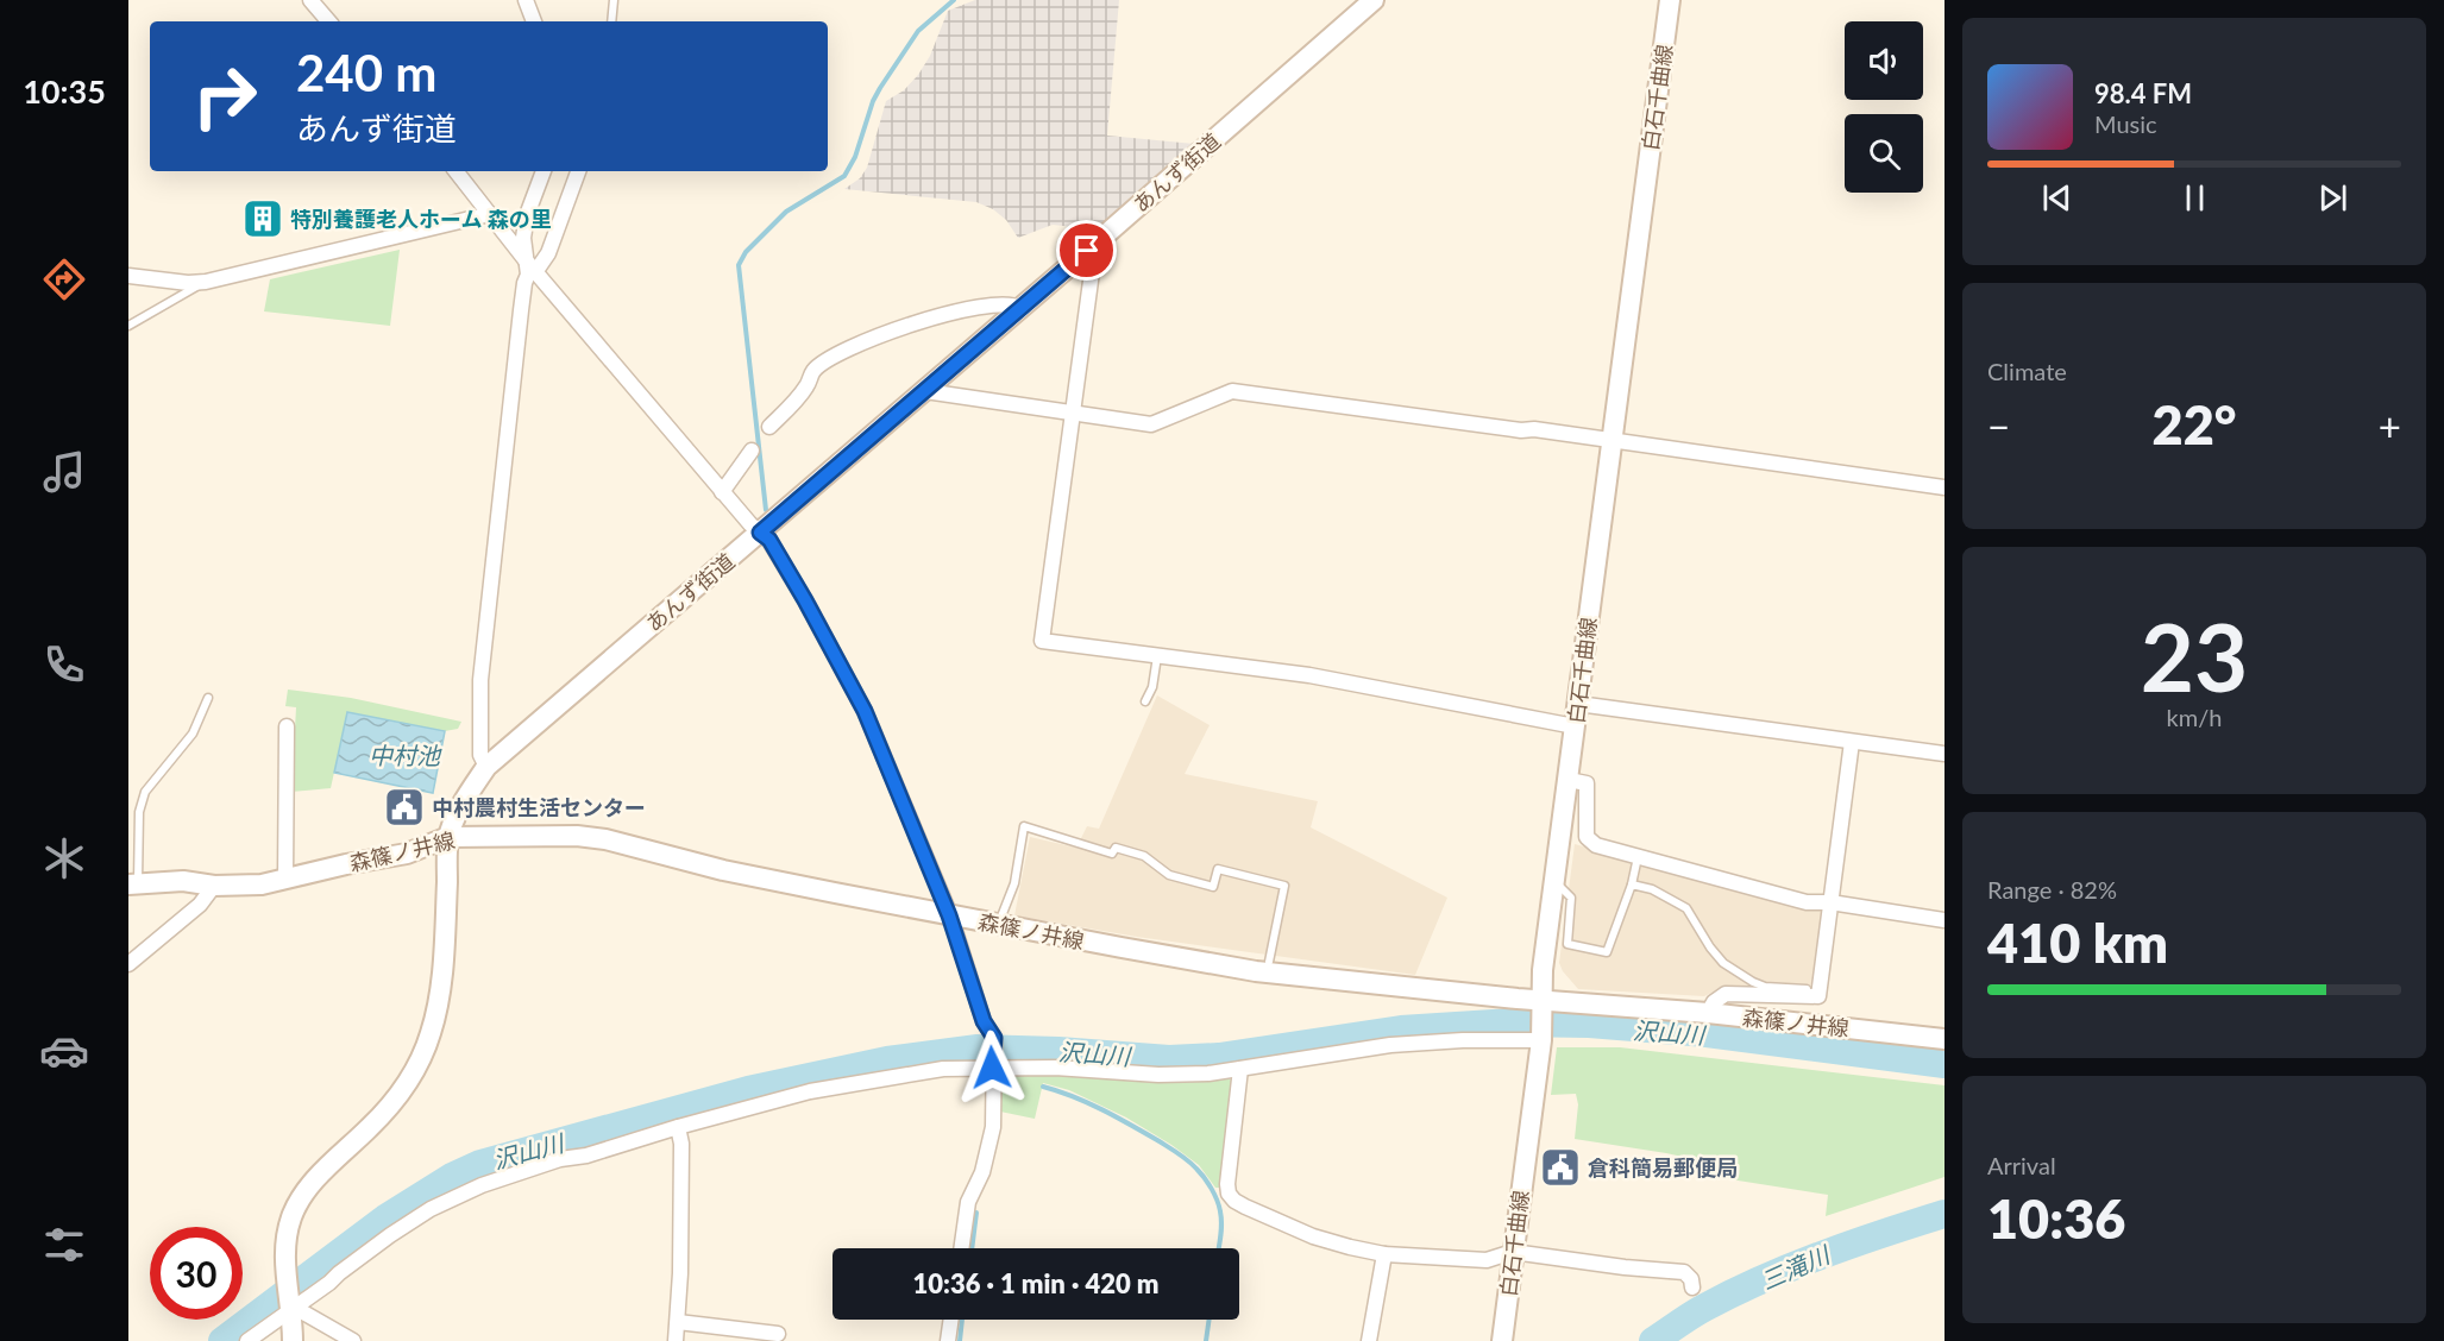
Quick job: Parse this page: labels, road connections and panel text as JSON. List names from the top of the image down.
{
  "streets": {
    "main road": ["白石千曲線", "あんず街道", "森篠ノ井線"]
  },
  "crossings": [
    ["白石千曲線", "森篠ノ井線"],
    ["あんず街道", "森篠ノ井線"]
  ],
  "water": ["中村池", "沢山川", "三滝川"],
  "places": {
    "building": ["特別養護老人ホーム 森の里"],
    "public building": ["中村農村生活センター", "倉科簡易郵便局"]
  },
  "page": {
    "tabs": "10:35",
    "turn": ["240 m", "あんず街道"],
    "song": ["98.4 FM", "Music"],
    "tile": [
      "Climate",
      ["23", "km/h"],
      ["Range · 82%", "410 km"],
      ["Arrival", "10:36"]
    ],
    "heat": ["−", "22°", "+"],
    "limit": "30",
    "trip": "10:36 · 1 min · 420 m"
  }
}
